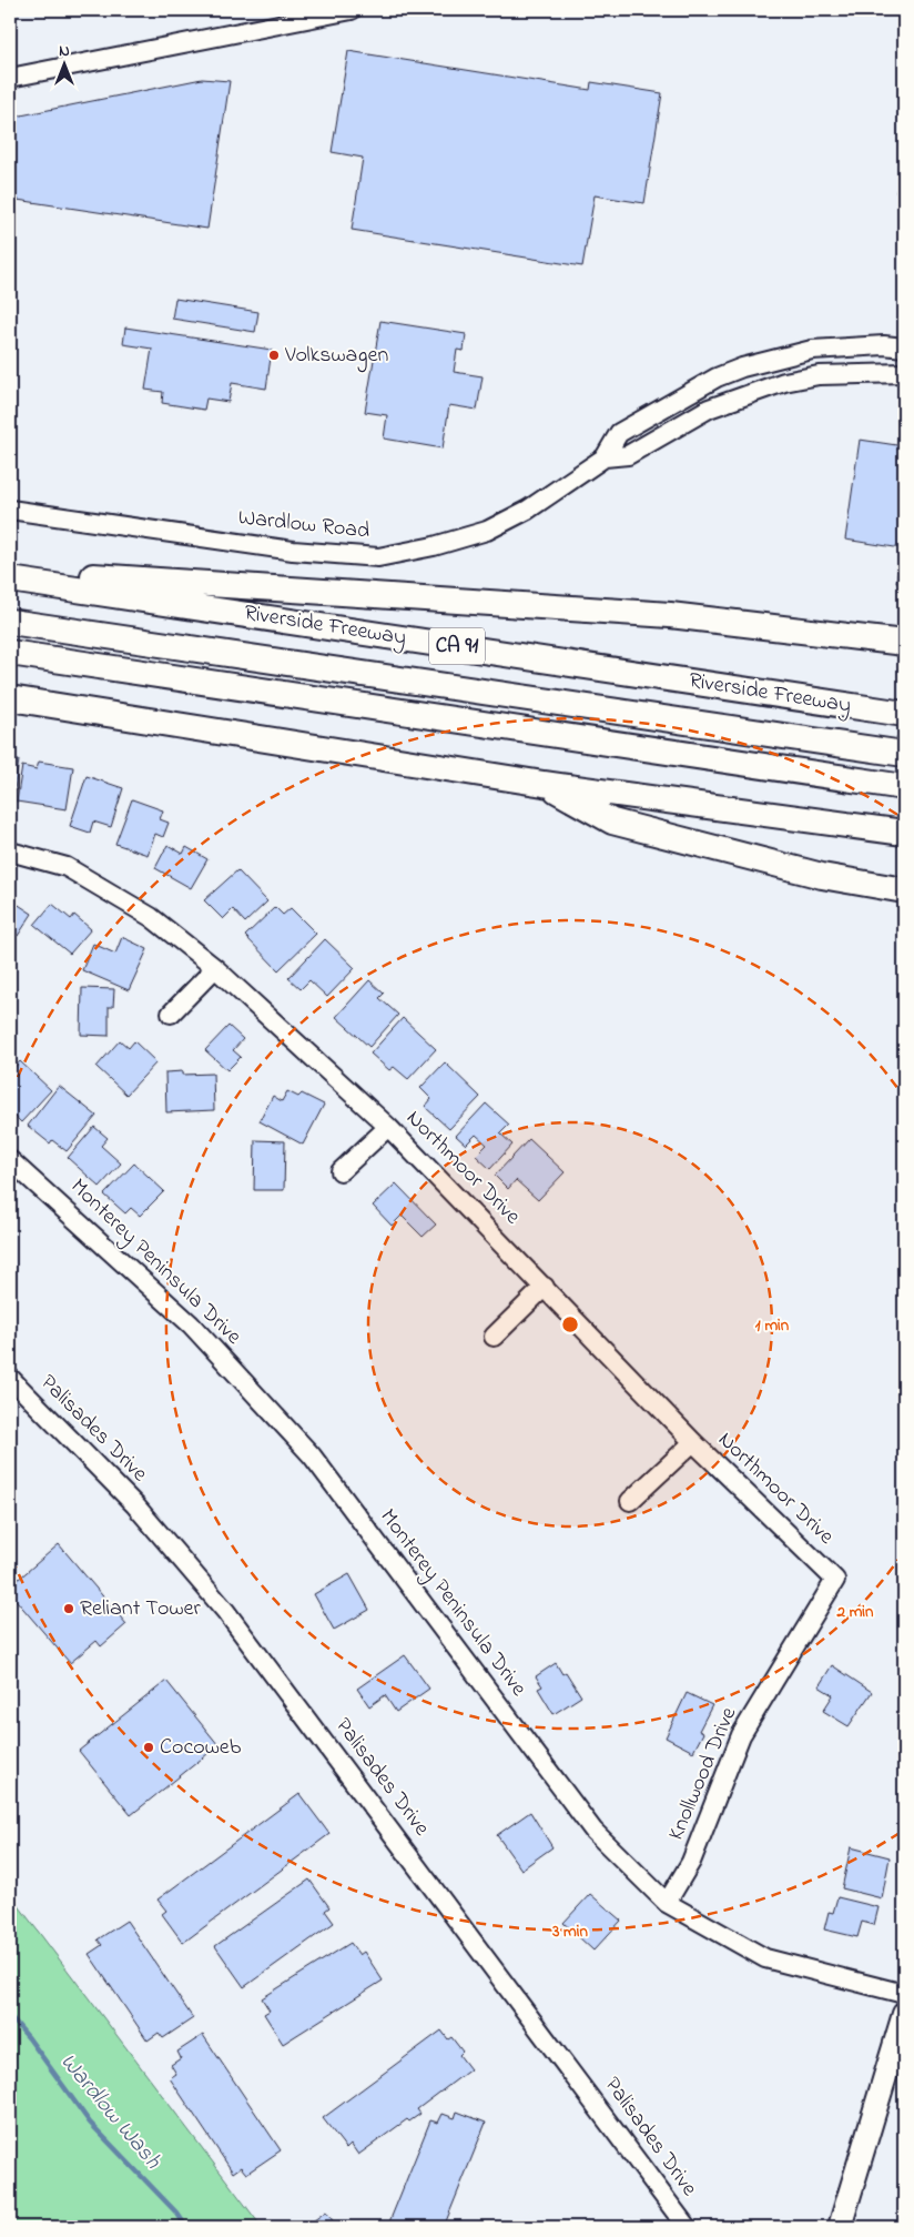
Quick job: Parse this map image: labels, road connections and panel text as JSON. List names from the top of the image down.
{
  "streets": {
    "highway": ["Riverside Freeway", "CA 91"],
    "street": [
      "Wardlow Road",
      "Northmoor Drive",
      "Monterey Peninsula Drive",
      "Palisades Drive",
      "Knollwood Drive"
    ]
  },
  "crossings": [
    ["Northmoor Drive", "Knollwood Drive"],
    ["Monterey Peninsula Drive", "Knollwood Drive"]
  ],
  "water": ["Wardlow Wash"],
  "places": ["Volkswagen", "Reliant Tower", "Cocoweb"],
  "north": "top",
  "rings": ["1 min", "2 min", "3 min"]
}
